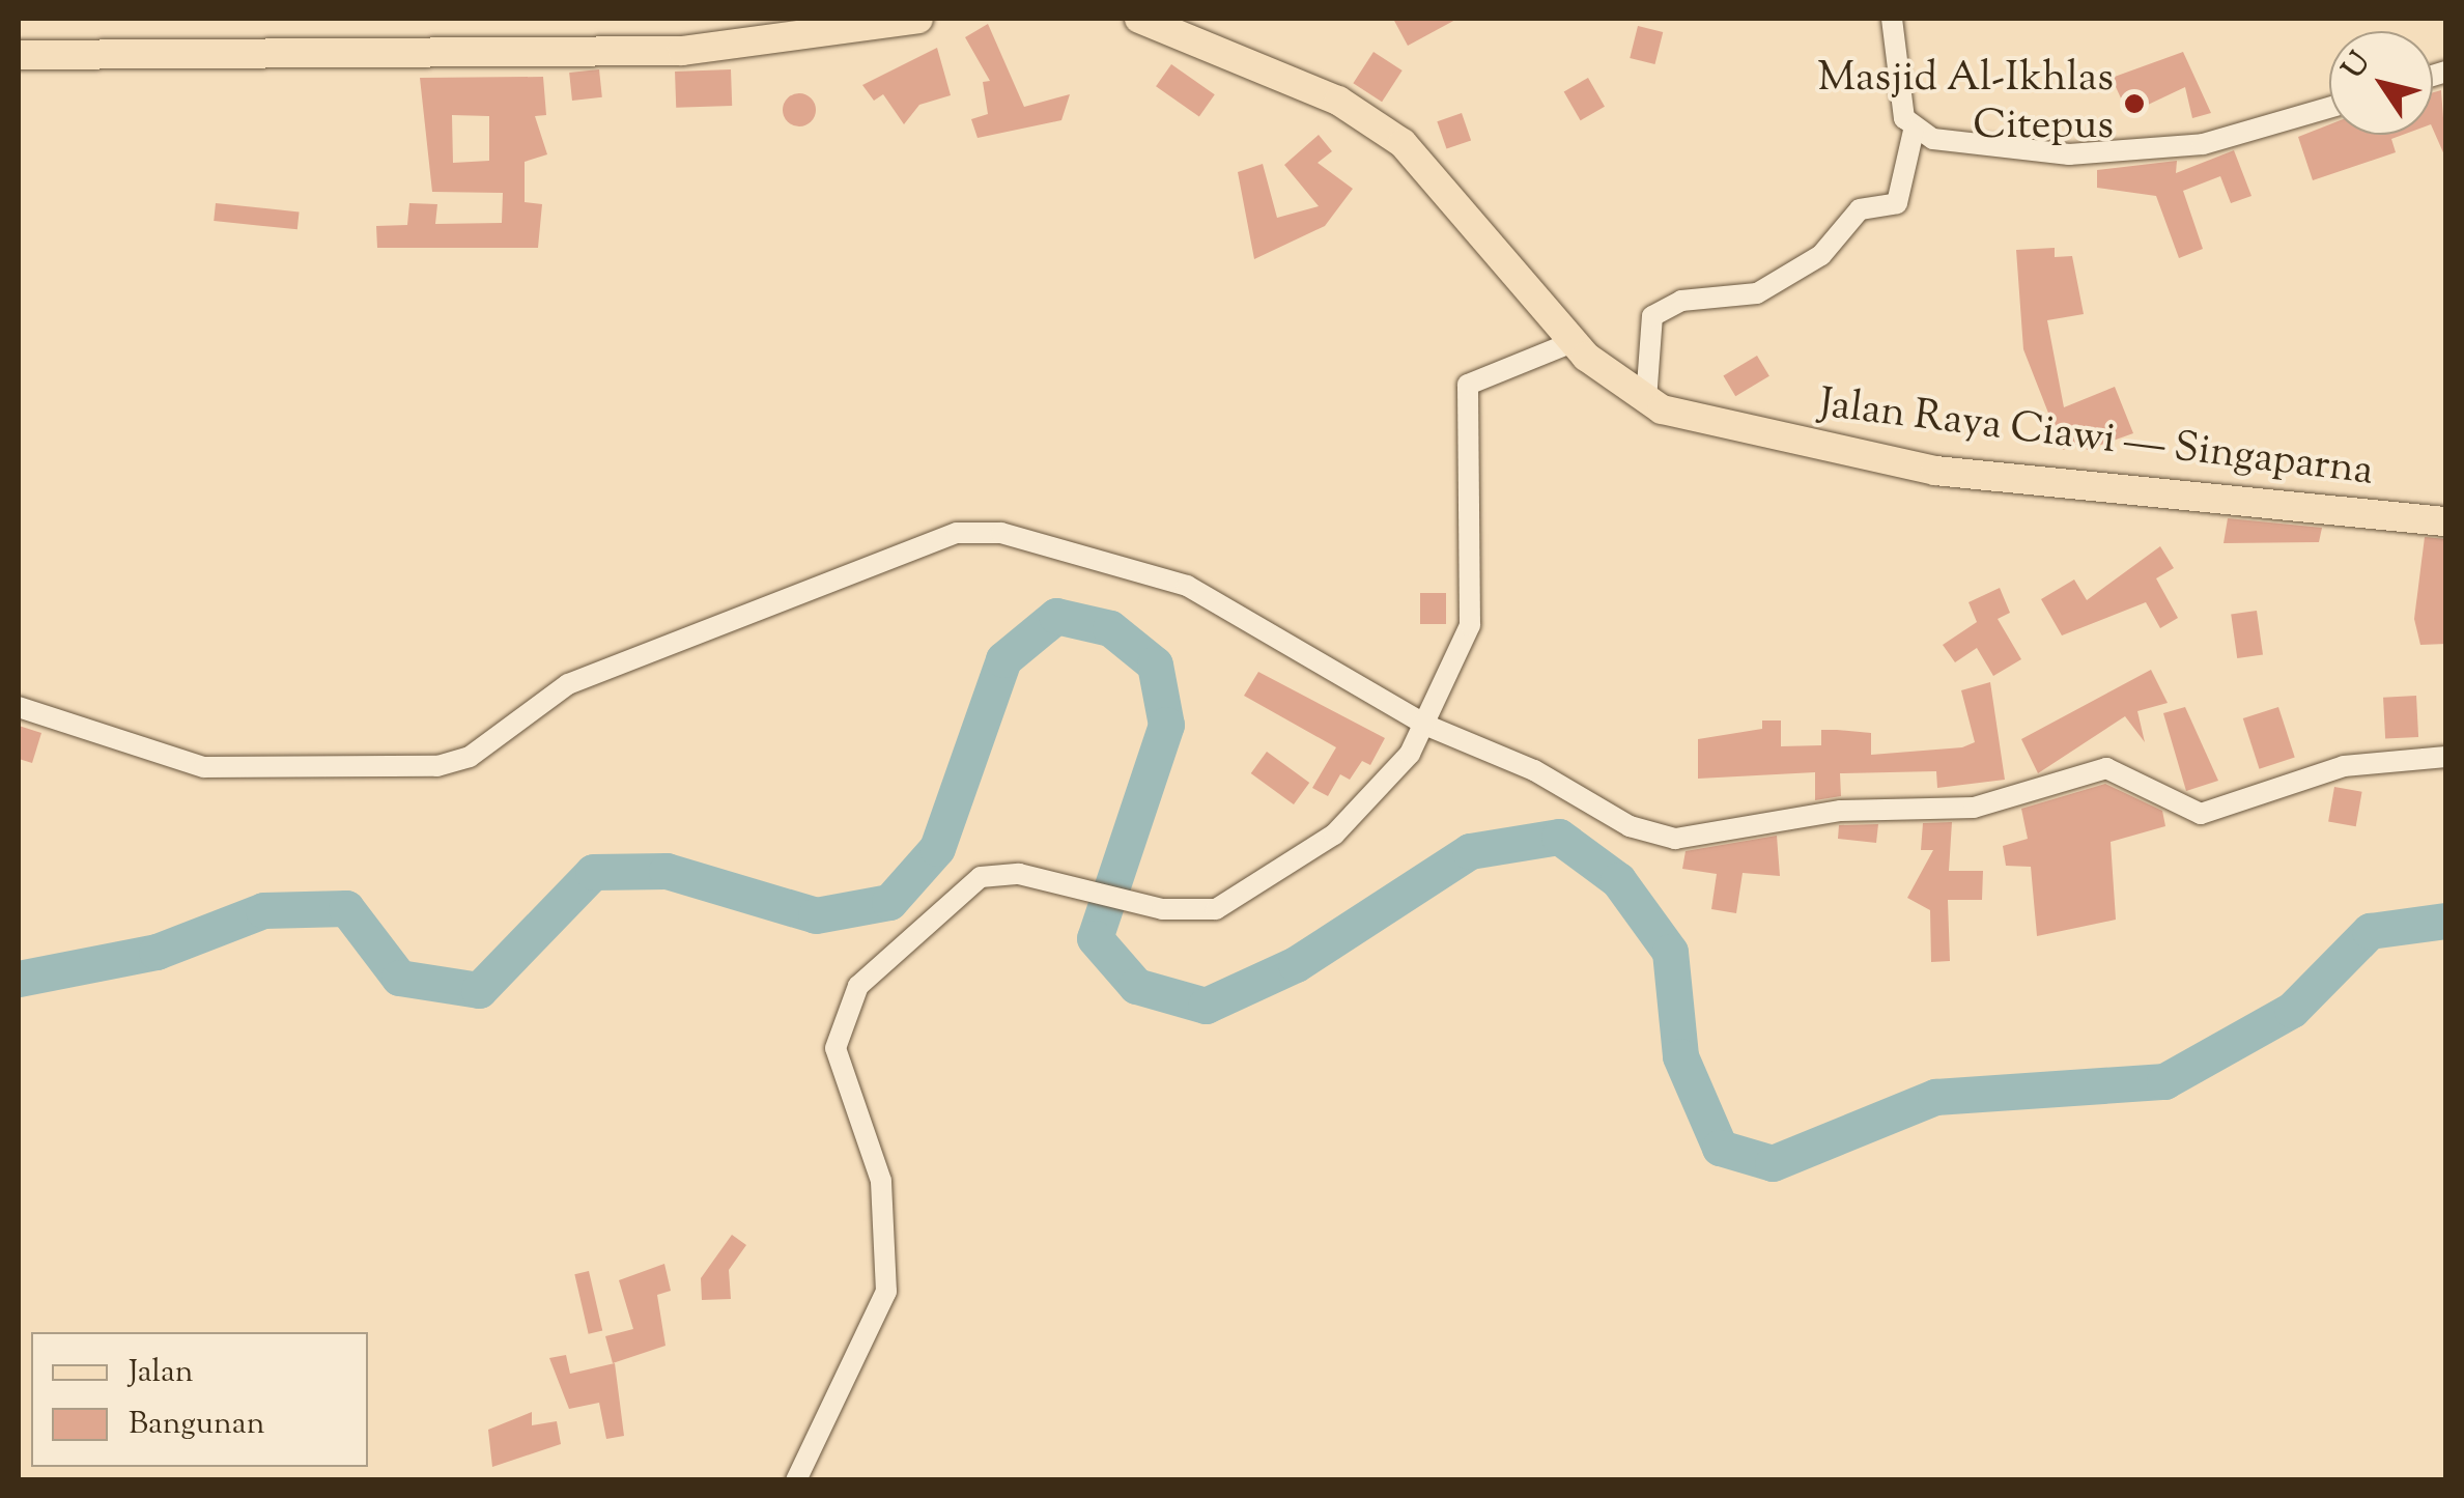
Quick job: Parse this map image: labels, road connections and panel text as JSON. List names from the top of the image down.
{
  "streets": {
    "main road": ["Jalan Raya Ciawi — Singaparna"]
  },
  "places": ["Masjid Al-Ikhlas Citepus"],
  "legend": ["Jalan", "Bangunan"],
  "north": "top left"
}
